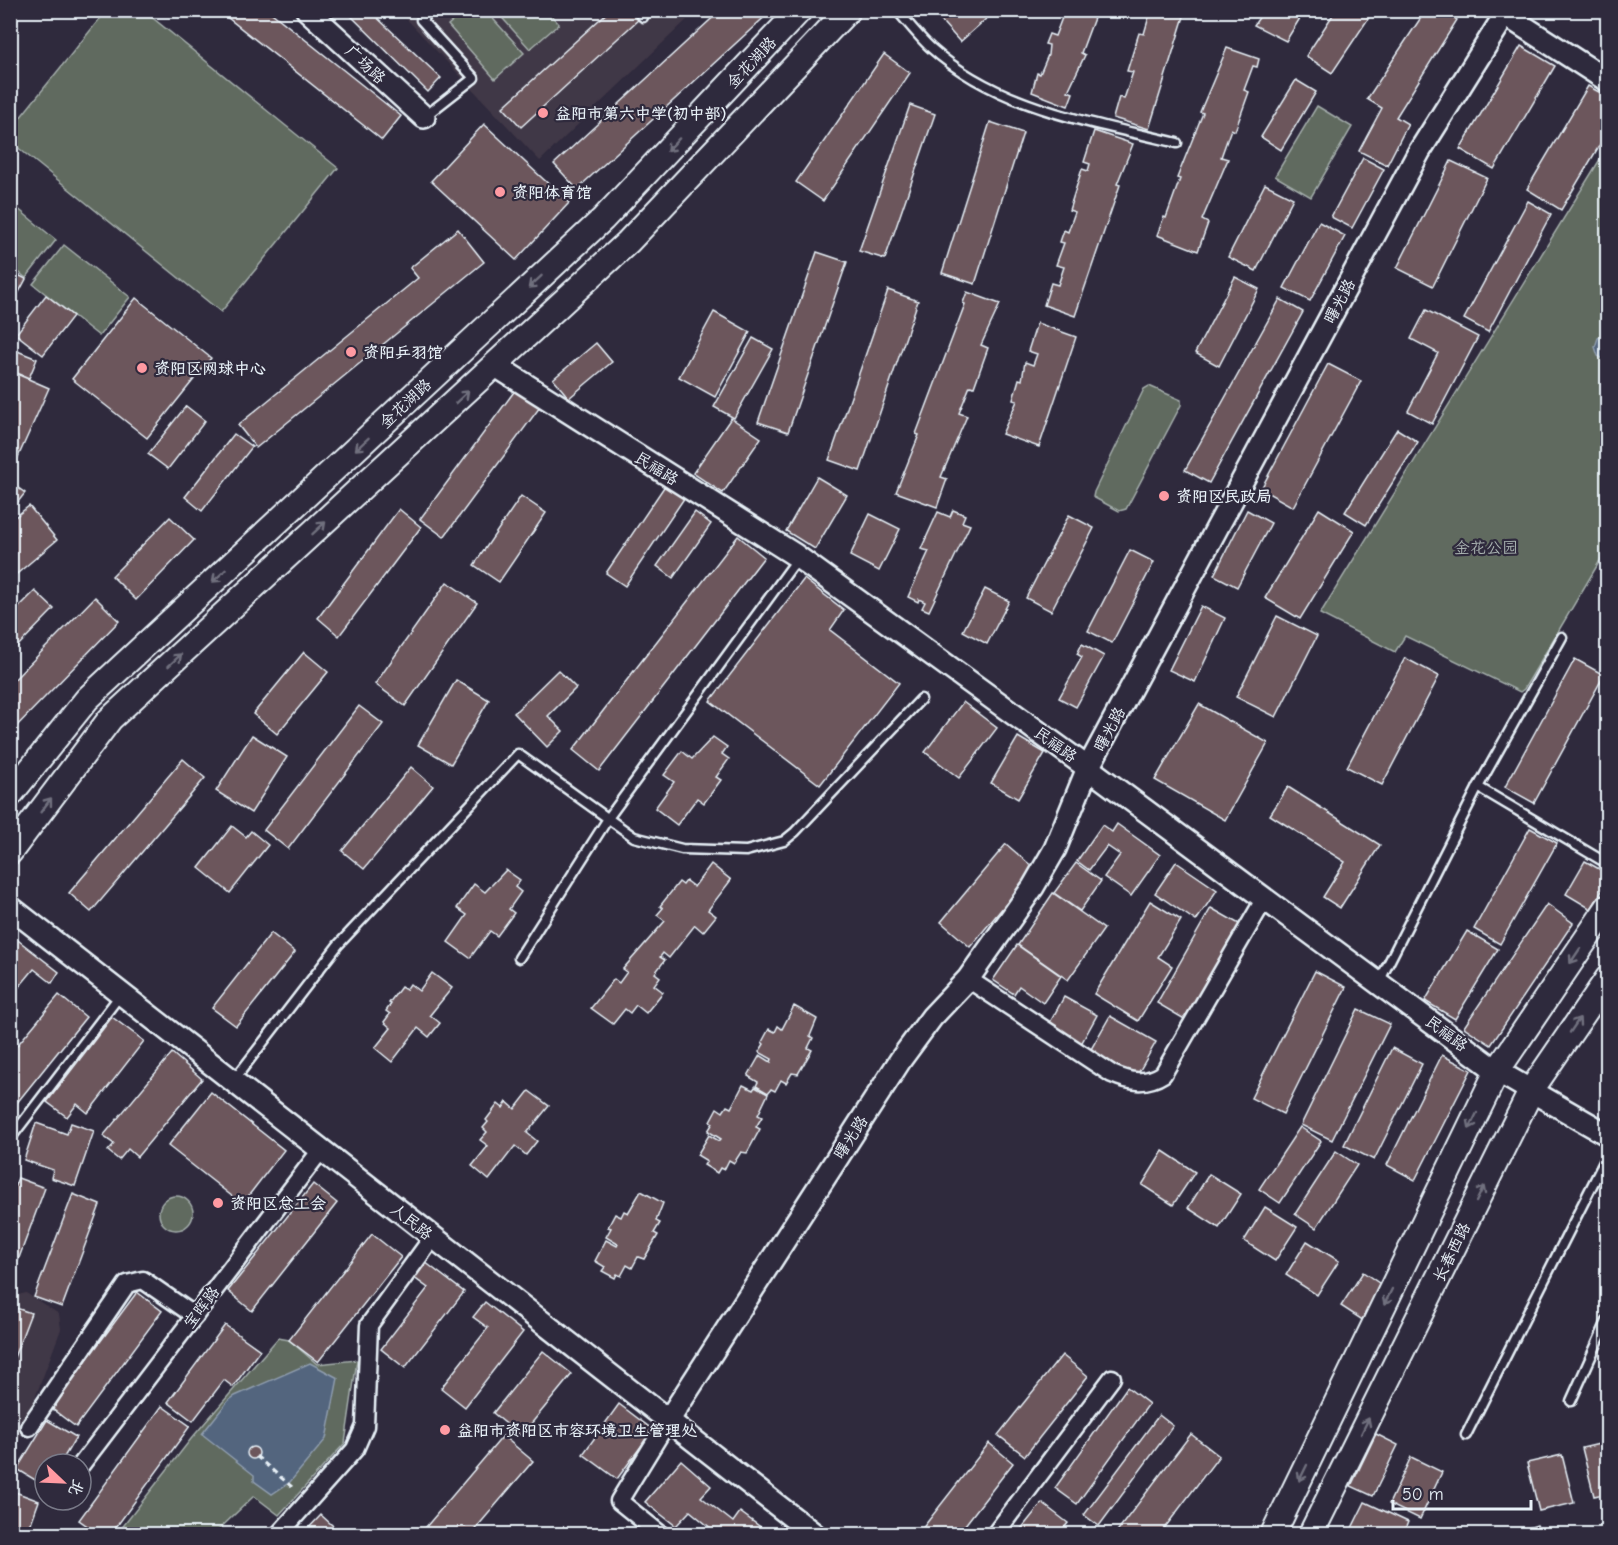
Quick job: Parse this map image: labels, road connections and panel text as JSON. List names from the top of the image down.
{
  "streets": {
    "main road": ["金花湖路", "长春西路"],
    "street": [
      "广场路",
      "曙光路",
      "民福路",
      "人民路",
      "宝晖路"
    ]
  },
  "crossings": [
    ["曙光路", "民福路"],
    ["曙光路", "人民路"],
    ["民福路", "长春西路"],
    ["人民路", "宝晖路"]
  ],
  "parks": ["金花公园"],
  "places": [
    "益阳市第六中学(初中部)",
    "资阳体育馆",
    "资阳乒羽馆",
    "资阳区网球中心",
    "资阳区民政局",
    "资阳区总工会",
    "益阳市资阳区市容环境卫生管理处"
  ],
  "scale_bar": "50 m",
  "north": "bottom right"
}
